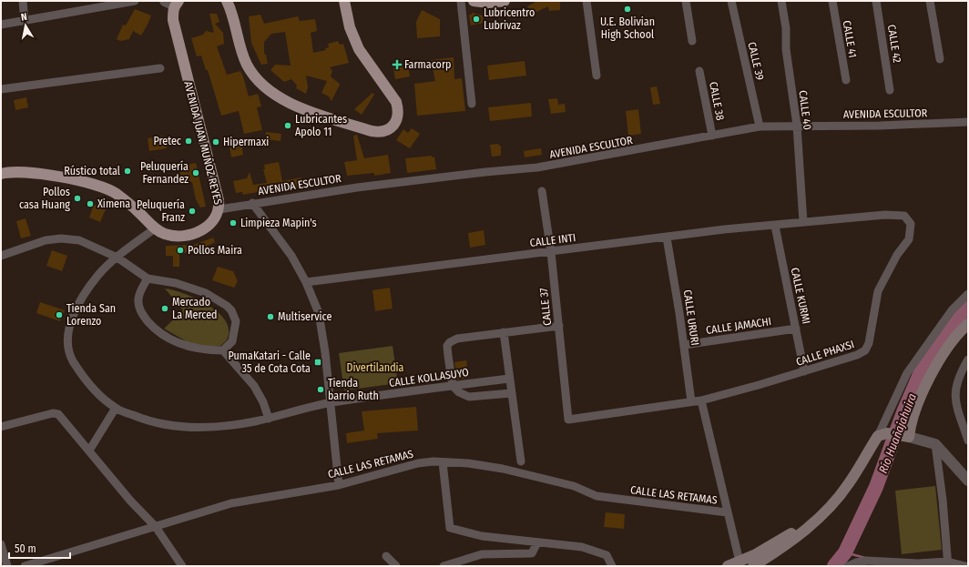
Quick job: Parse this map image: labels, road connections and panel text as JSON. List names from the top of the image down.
{
  "streets": {
    "main road": ["AVENIDA JUAN MUÑOZ REYES"],
    "street": [
      "CALLE 41",
      "CALLE 42",
      "CALLE 39",
      "CALLE 38",
      "CALLE 40",
      "AVENIDA ESCULTOR",
      "CALLE INTI",
      "CALLE KURMI",
      "CALLE 37",
      "CALLE URURI",
      "CALLE JAMACHI",
      "CALLE PHAXSI",
      "CALLE KOLLASUYO",
      "CALLE LAS RETAMAS"
    ]
  },
  "crossings": [
    ["CALLE 39", "AVENIDA ESCULTOR"],
    ["CALLE 38", "AVENIDA ESCULTOR"],
    ["CALLE 40", "AVENIDA ESCULTOR"],
    ["CALLE 40", "CALLE INTI"],
    ["CALLE 40", "CALLE PHAXSI"],
    ["AVENIDA ESCULTOR", "AVENIDA JUAN MUÑOZ REYES"],
    ["AVENIDA JUAN MUÑOZ REYES", "CALLE KOLLASUYO"],
    ["CALLE INTI", "CALLE KURMI"],
    ["CALLE INTI", "CALLE 37"],
    ["CALLE INTI", "CALLE URURI"],
    ["CALLE INTI", "CALLE PHAXSI"],
    ["CALLE KURMI", "CALLE JAMACHI"],
    ["CALLE KURMI", "CALLE PHAXSI"],
    ["CALLE 37", "CALLE PHAXSI"],
    ["CALLE URURI", "CALLE JAMACHI"],
    ["CALLE URURI", "CALLE PHAXSI"]
  ],
  "water": ["Río Huañajahuira"],
  "parks": ["Divertilandia"],
  "places": {
    "other": [
      "U.E. Bolivian High School",
      "Lubricentro Lubrivaz",
      "Lubricantes Apolo 11",
      "Pretec",
      "Hipermaxi",
      "Rústico total",
      "Peluquería Fernandez",
      "Pollos casa Huang",
      "Ximena",
      "Peluquería Franz",
      "Limpieza Mapin's",
      "Pollos Maira",
      "Mercado La Merced",
      "Tienda San Lorenzo",
      "Multiservice",
      "Tienda barrio Ruth"
    ],
    "health": ["Farmacorp"],
    "transit": ["PumaKatari - Calle 35 de Cota Cota"]
  },
  "scale_bar": "50 m",
  "north": "top"
}
